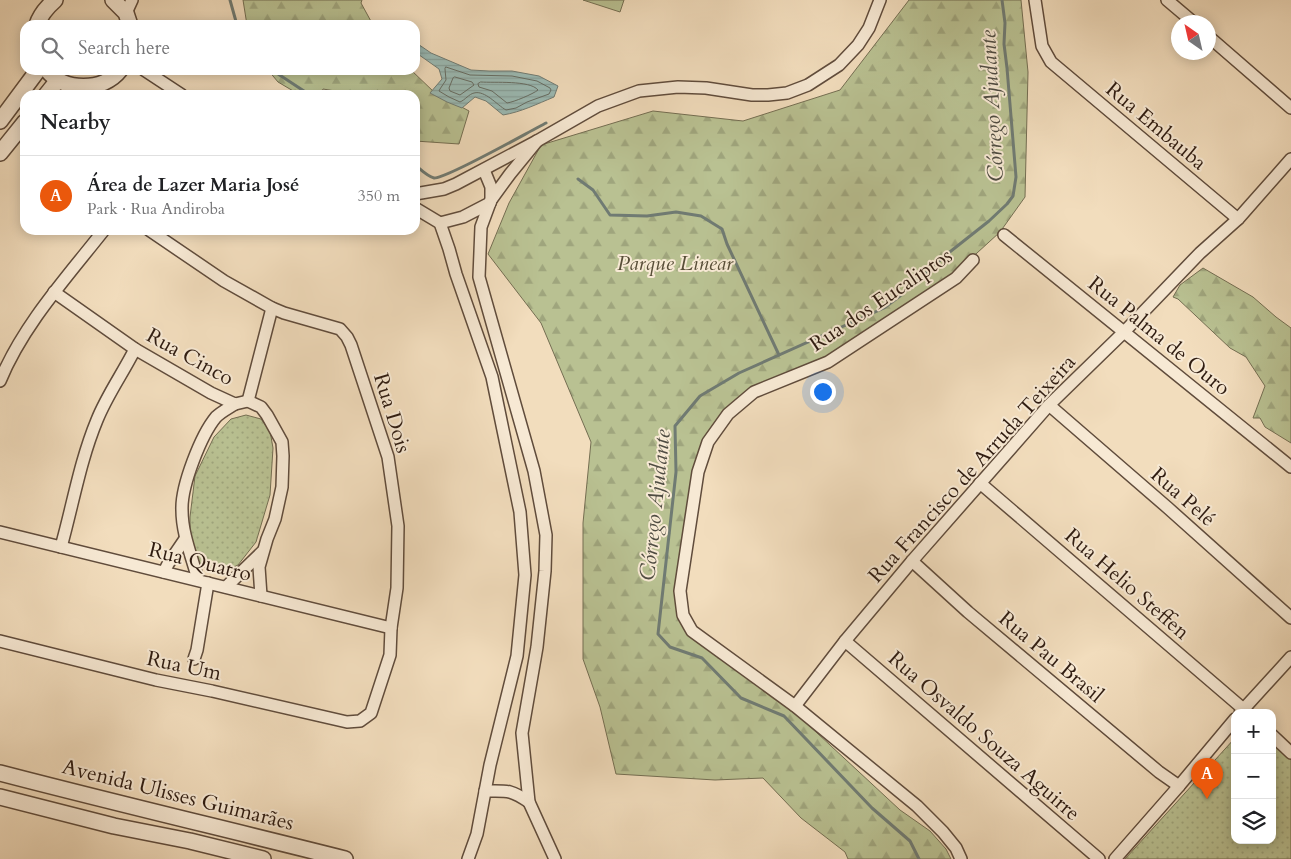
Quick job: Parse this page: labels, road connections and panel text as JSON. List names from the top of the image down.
{
  "streets": {
    "street": [
      "Rua Embauba",
      "Rua dos Eucaliptos",
      "Rua Palma de Ouro",
      "Rua Cinco",
      "Rua Dois",
      "Rua Francisco de Arruda Teixeira",
      "Rua Pelé",
      "Rua Quatro",
      "Rua Helio Steffen",
      "Rua Pau Brasil",
      "Rua Um",
      "Rua Osvaldo Souza Aguirre",
      "Avenida Ulisses Guimarães"
    ]
  },
  "crossings": [
    ["Rua Embauba", "Rua Francisco de Arruda Teixeira"],
    ["Rua dos Eucaliptos", "Rua Francisco de Arruda Teixeira"],
    ["Rua Palma de Ouro", "Rua Francisco de Arruda Teixeira"],
    ["Rua Cinco", "Rua Quatro"],
    ["Rua Dois", "Rua Quatro"],
    ["Rua Dois", "Rua Um"],
    ["Rua Francisco de Arruda Teixeira", "Rua Pelé"],
    ["Rua Francisco de Arruda Teixeira", "Rua Helio Steffen"],
    ["Rua Francisco de Arruda Teixeira", "Rua Pau Brasil"],
    ["Rua Francisco de Arruda Teixeira", "Rua Osvaldo Souza Aguirre"]
  ],
  "water": ["Córrego Ajudante"],
  "parks": ["Parque Linear"],
  "north": "top left",
  "page": {
    "search": "Search here",
    "heading": "Nearby",
    "list": [
      {
        "mark": "A",
        "name": "Área de Lazer Maria José",
        "note": "Park · Rua Andiroba",
        "value": "350 m"
      }
    ],
    "map_buttons": ["+", "−"],
    "pins": "A"
  }
}
